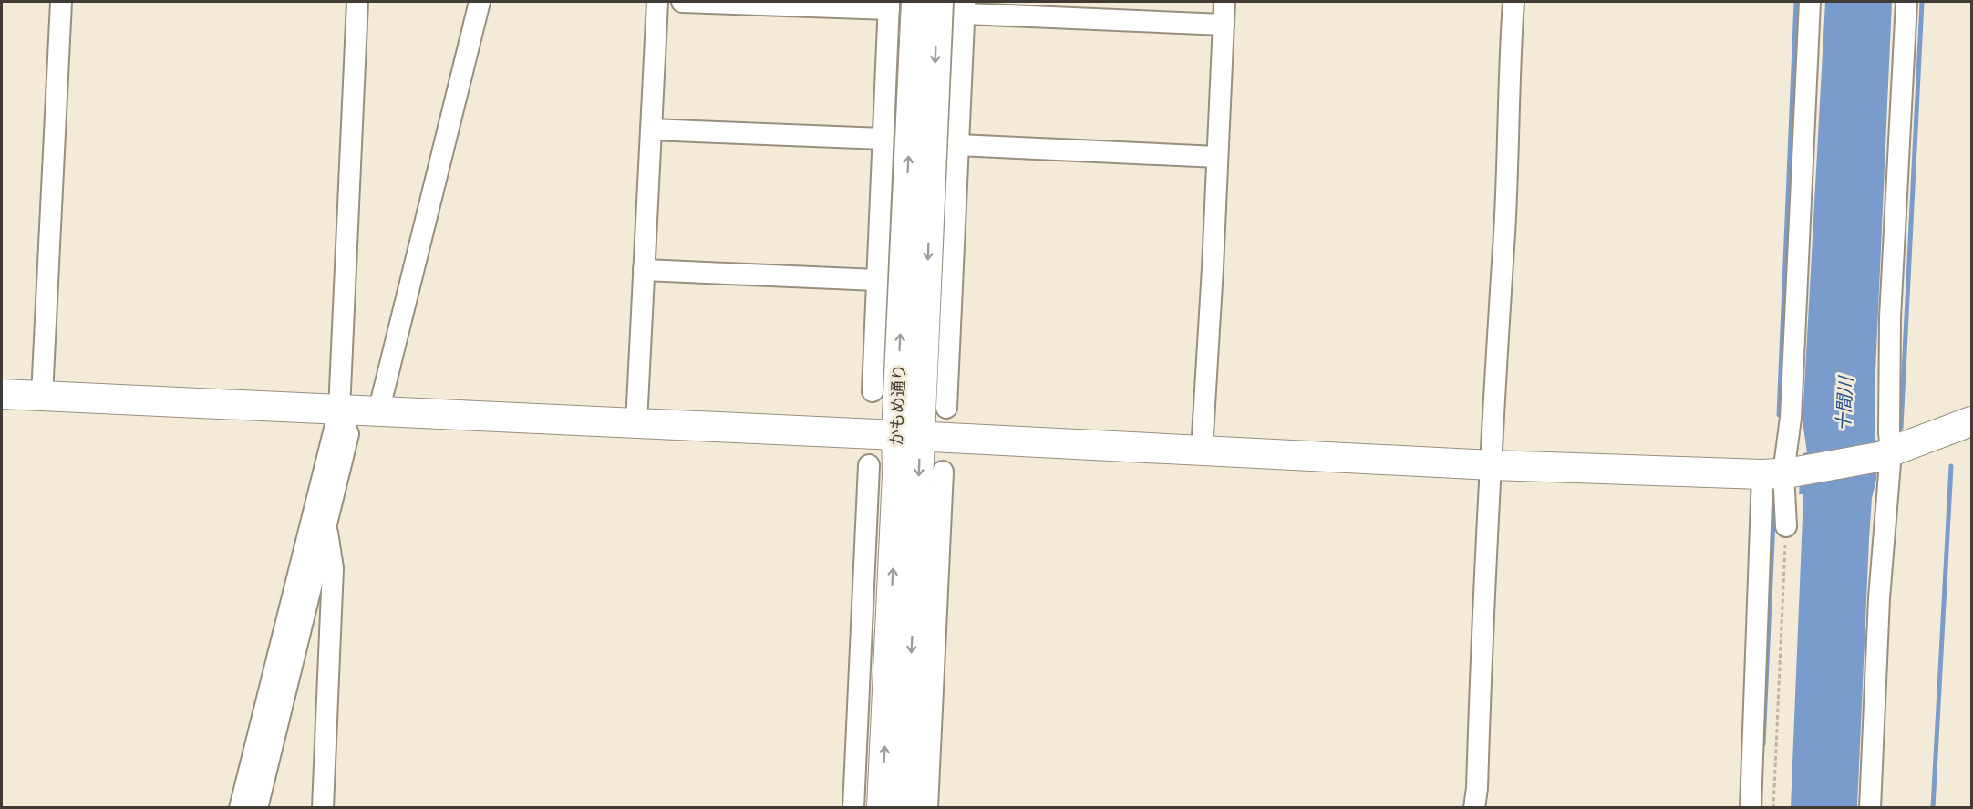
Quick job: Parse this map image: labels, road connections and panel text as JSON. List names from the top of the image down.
{
  "streets": {
    "street": ["かもめ通り"]
  },
  "water": ["十間川"]
}
